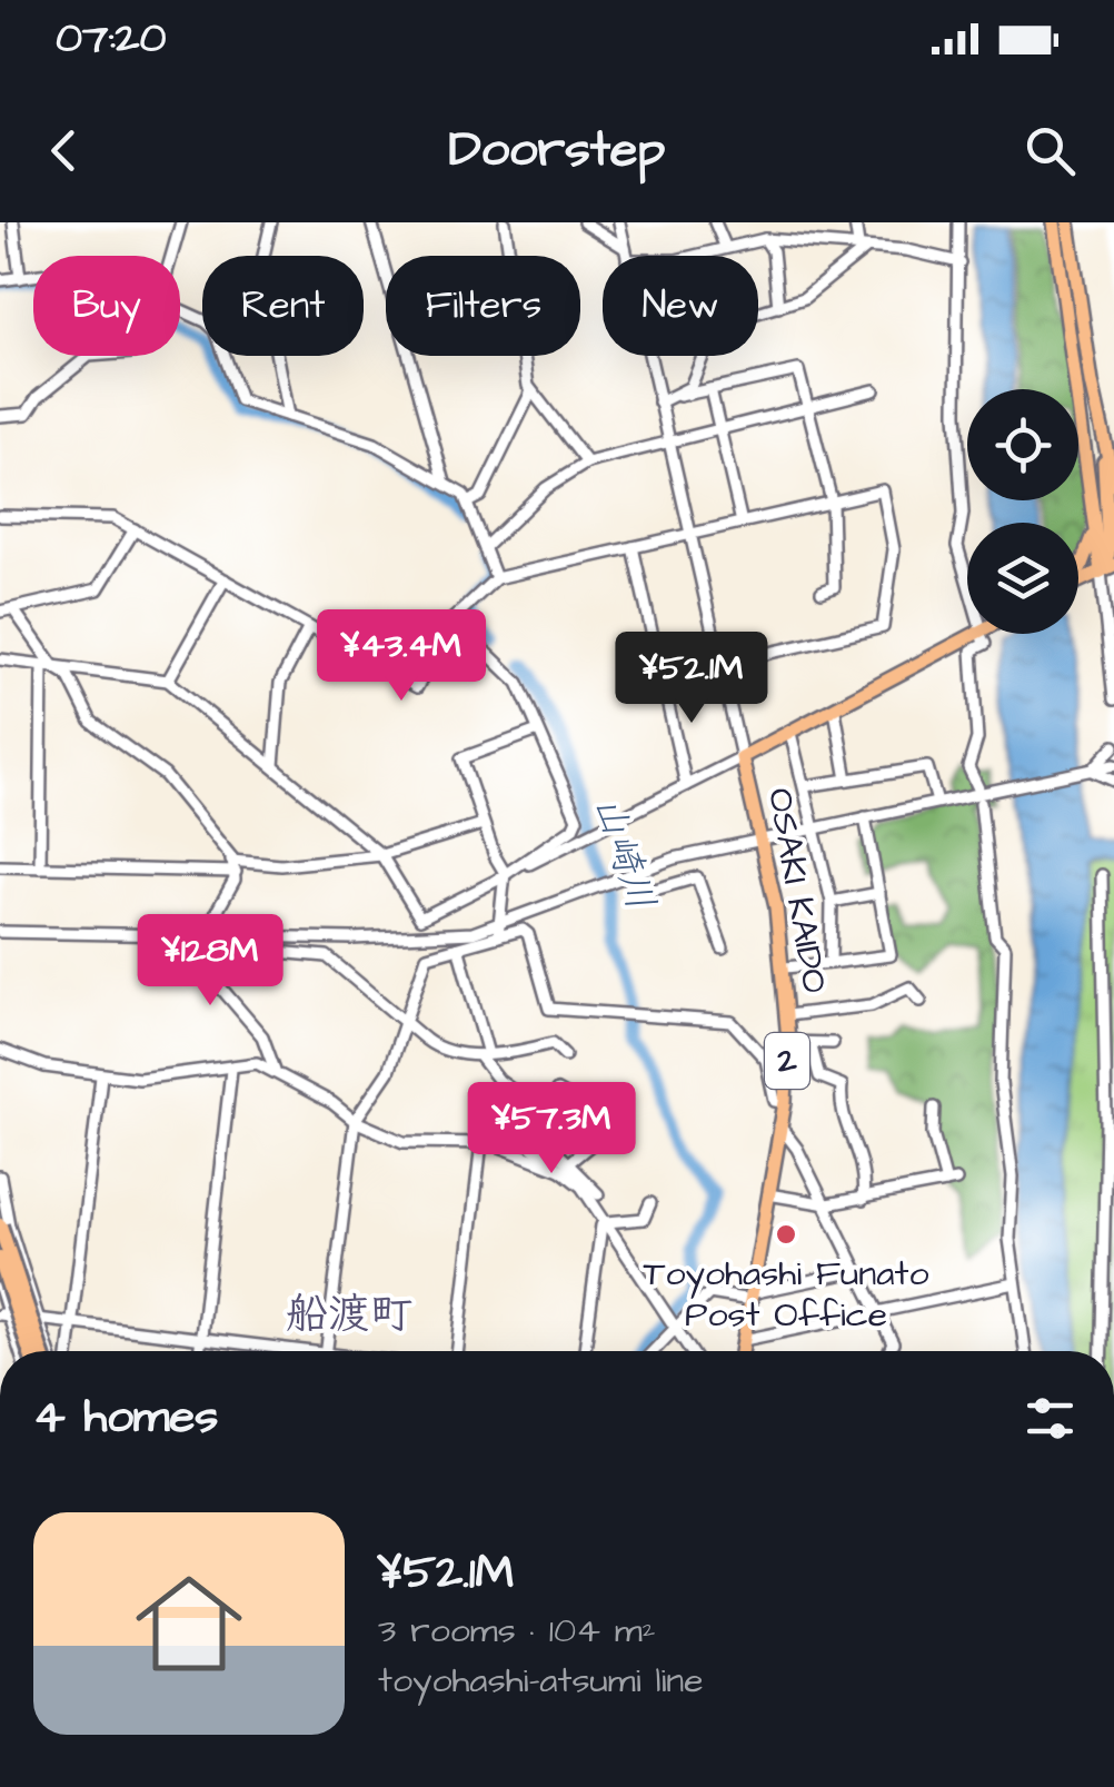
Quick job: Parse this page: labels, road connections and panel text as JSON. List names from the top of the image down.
{
  "streets": {
    "main road": ["OSAKI KAIDO", "2"]
  },
  "districts": ["船渡町"],
  "water": ["山崎川"],
  "places": ["Toyohashi Funato Post Office"],
  "page": {
    "status": "07:20",
    "header": "Doorstep",
    "chip": [
      "Buy",
      "Rent",
      "Filters",
      "New"
    ],
    "price": [
      "¥43.4M",
      "¥52.1M",
      "¥128M",
      "¥57.3M"
    ],
    "heading": "4 homes",
    "list": [
      {
        "name": "¥52.1M",
        "note": "3 rooms · 104 m² · toyohashi-atsumi line"
      }
    ]
  }
}
